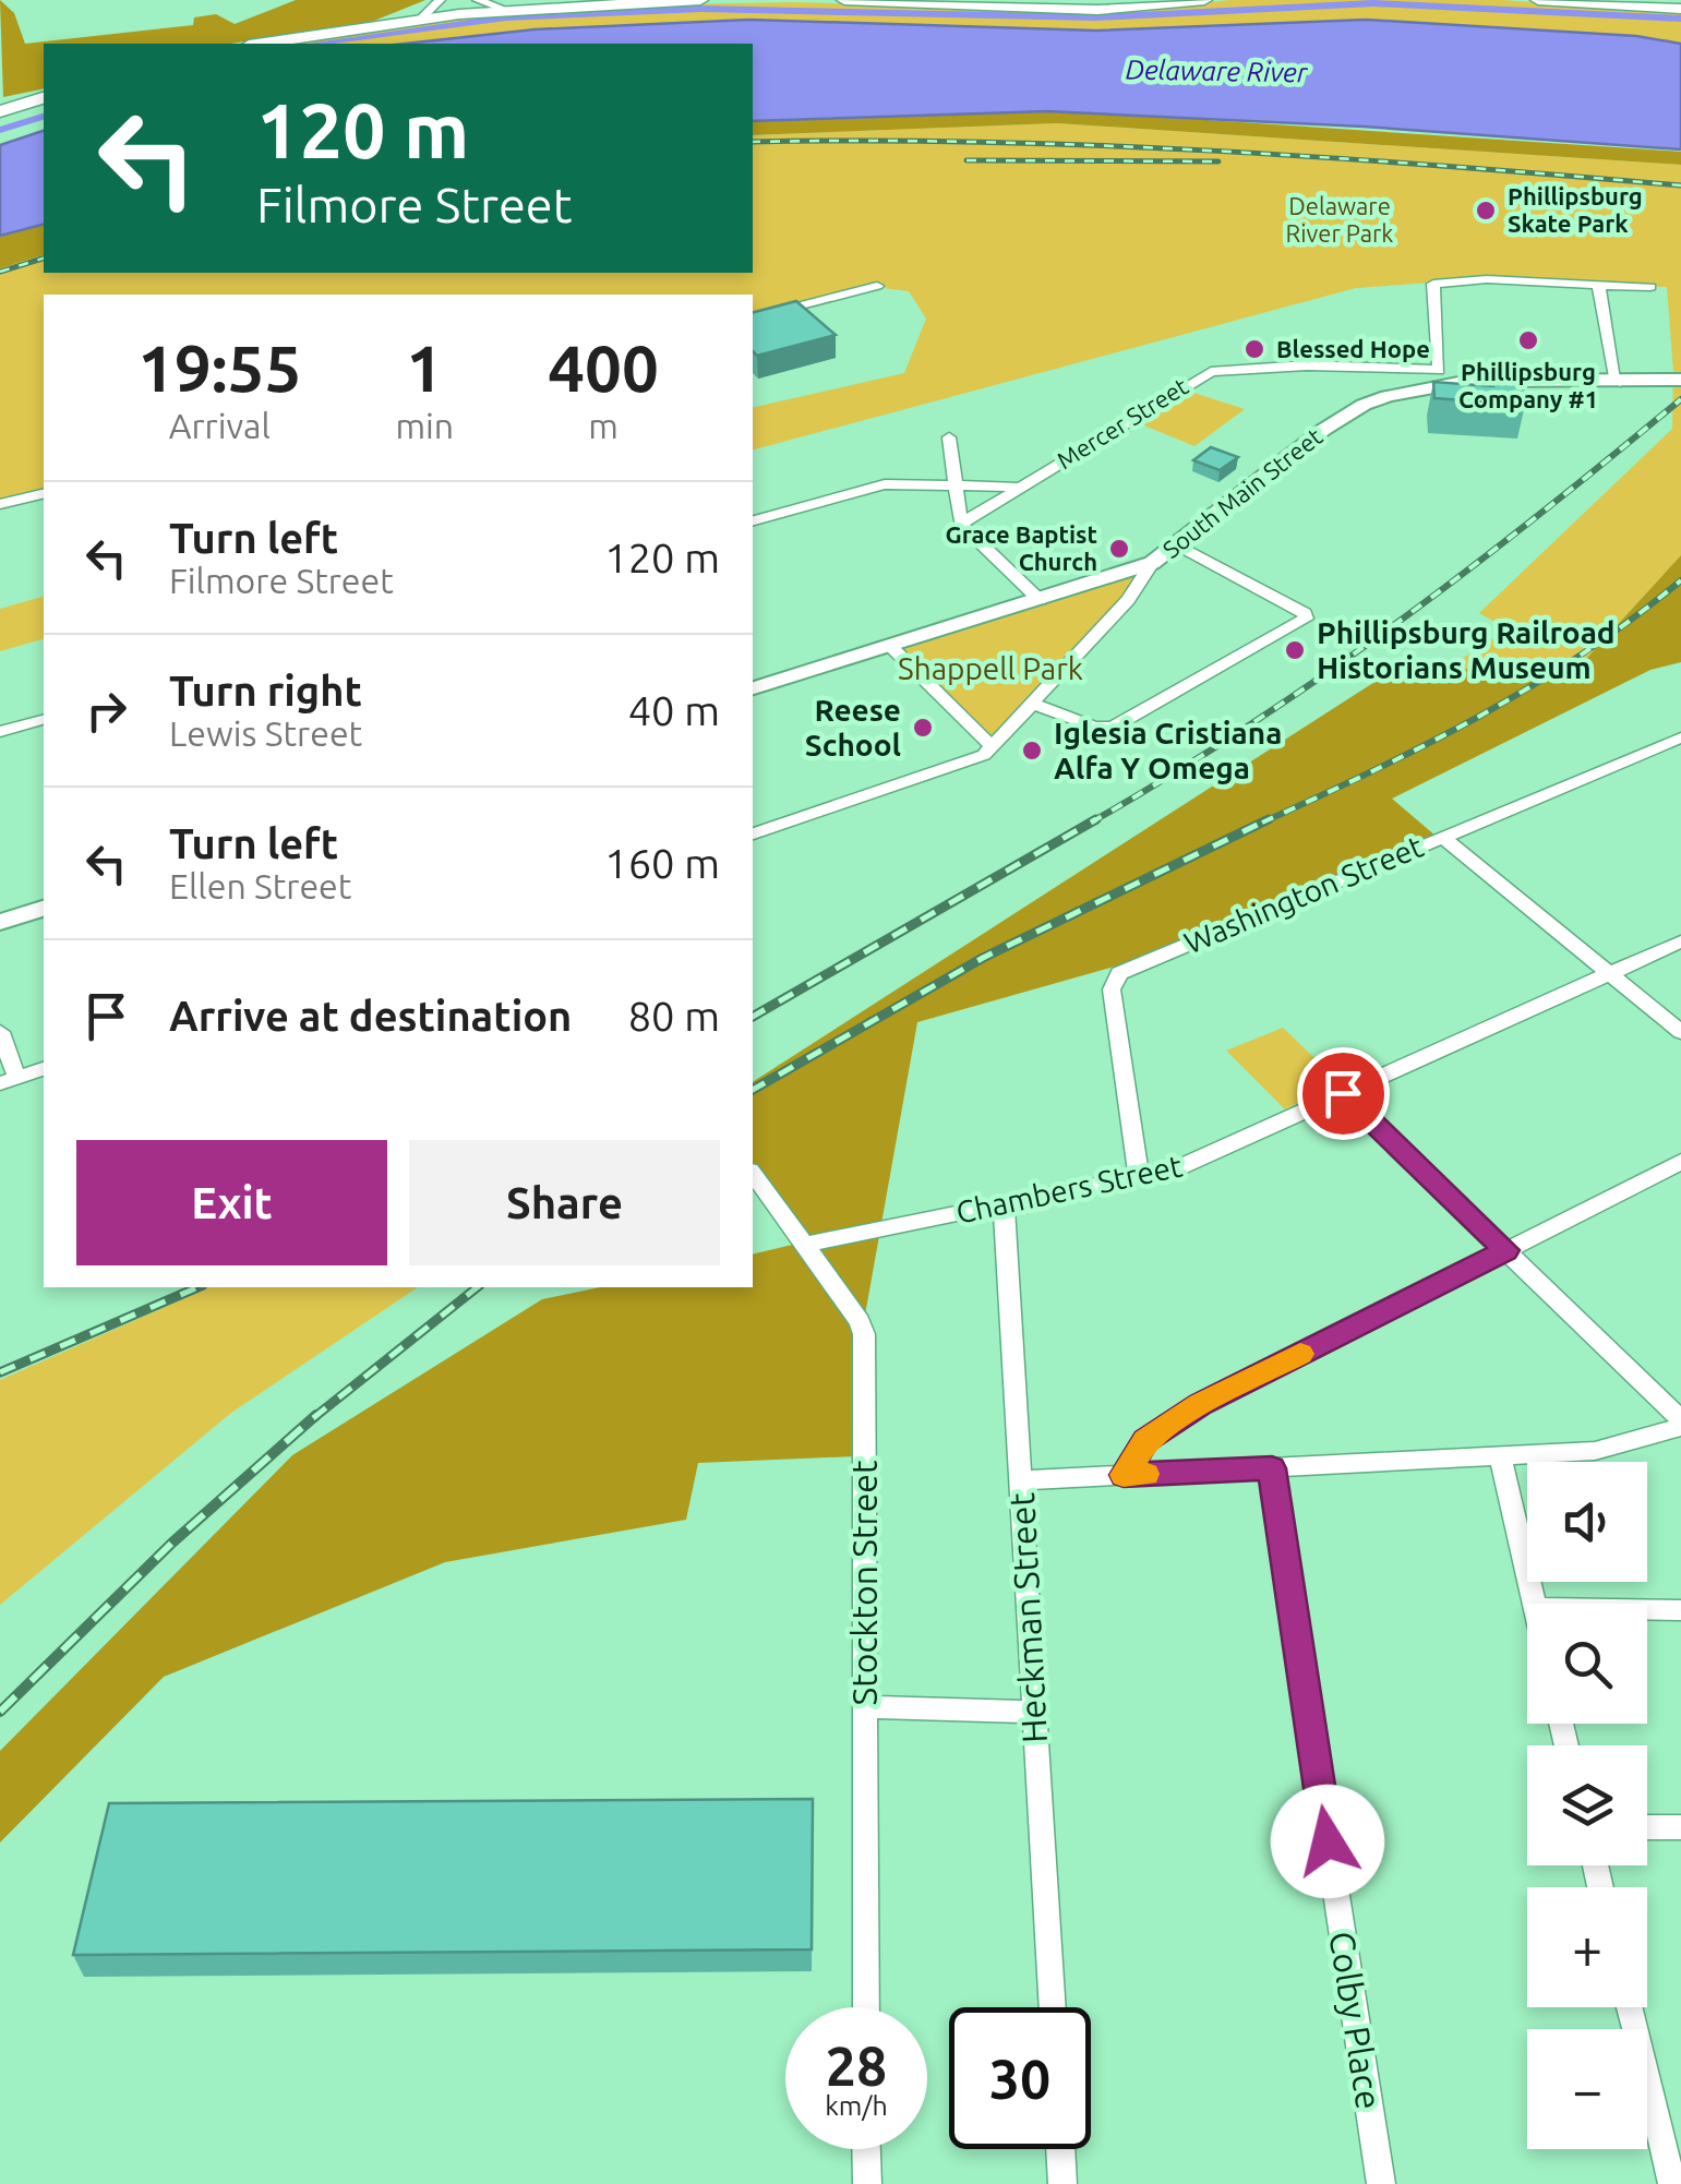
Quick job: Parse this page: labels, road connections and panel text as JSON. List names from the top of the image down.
{
  "streets": {
    "main road": ["South Main Street"],
    "street": [
      "Mercer Street",
      "Washington Street",
      "Chambers Street",
      "Stockton Street",
      "Heckman Street",
      "Colby Place"
    ]
  },
  "crossings": [
    ["Washington Street", "Chambers Street"],
    ["Chambers Street", "Stockton Street"],
    ["Chambers Street", "Heckman Street"]
  ],
  "water": ["Delaware River"],
  "parks": ["Delaware River Park", "Shappell Park"],
  "places": [
    "Phillipsburg Skate Park",
    "Phillipsburg Company #1",
    "Blessed Hope",
    "Grace Baptist Church",
    "Phillipsburg Railroad Historians Museum",
    "Reese School",
    "Iglesia Cristiana Alfa Y Omega"
  ],
  "page": {
    "turn": ["120 m", "Filmore Street"],
    "eta": [
      "19:55",
      "Arrival",
      "1",
      "min",
      "400",
      "m"
    ],
    "list": [
      {
        "name": "Turn left",
        "note": "Filmore Street",
        "value": "120 m"
      },
      {
        "name": "Turn right",
        "note": "Lewis Street",
        "value": "40 m"
      },
      {
        "name": "Turn left",
        "note": "Ellen Street",
        "value": "160 m"
      },
      {
        "name": "Arrive at destination",
        "value": "80 m"
      }
    ],
    "buttons": ["Exit", "Share"],
    "map_buttons": ["+", "−"],
    "speed": "28 km/h",
    "limit": "30"
  }
}
